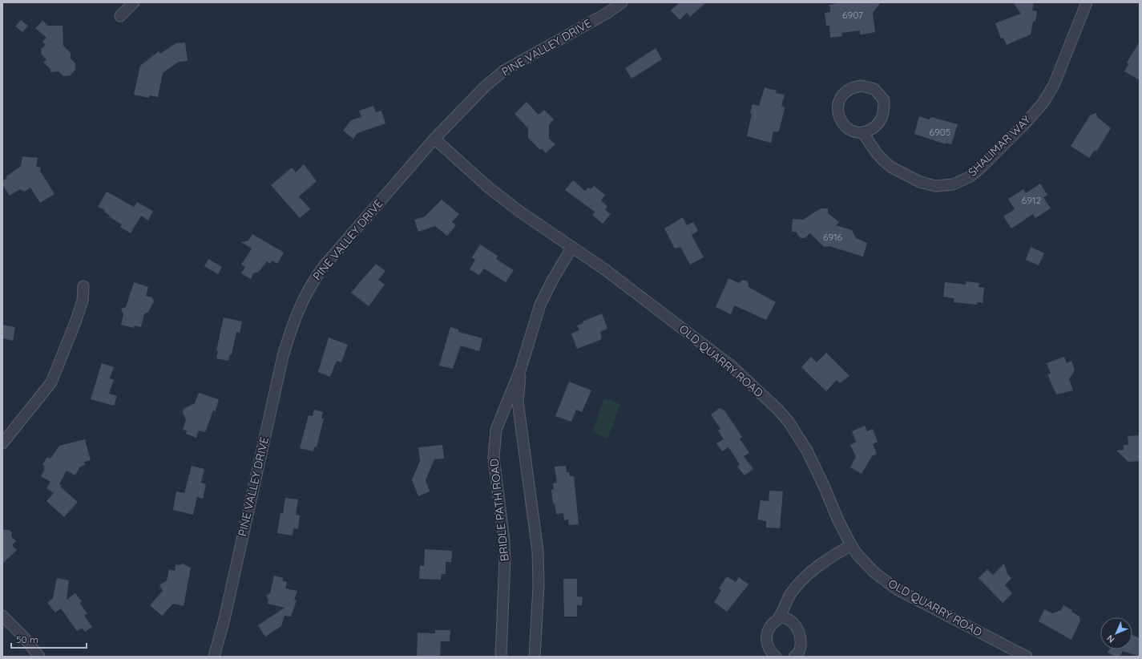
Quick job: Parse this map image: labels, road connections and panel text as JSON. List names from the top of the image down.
{
  "streets": {
    "street": [
      "PINE VALLEY DRIVE",
      "SHALIMAR WAY",
      "OLD QUARRY ROAD",
      "BRIDLE PATH ROAD"
    ]
  },
  "crossings": [
    ["PINE VALLEY DRIVE", "OLD QUARRY ROAD"],
    ["OLD QUARRY ROAD", "BRIDLE PATH ROAD"]
  ],
  "house_numbers": [
    "6907",
    "6905",
    "6912",
    "6916"
  ],
  "scale_bar": "50 m",
  "north": "bottom left"
}
